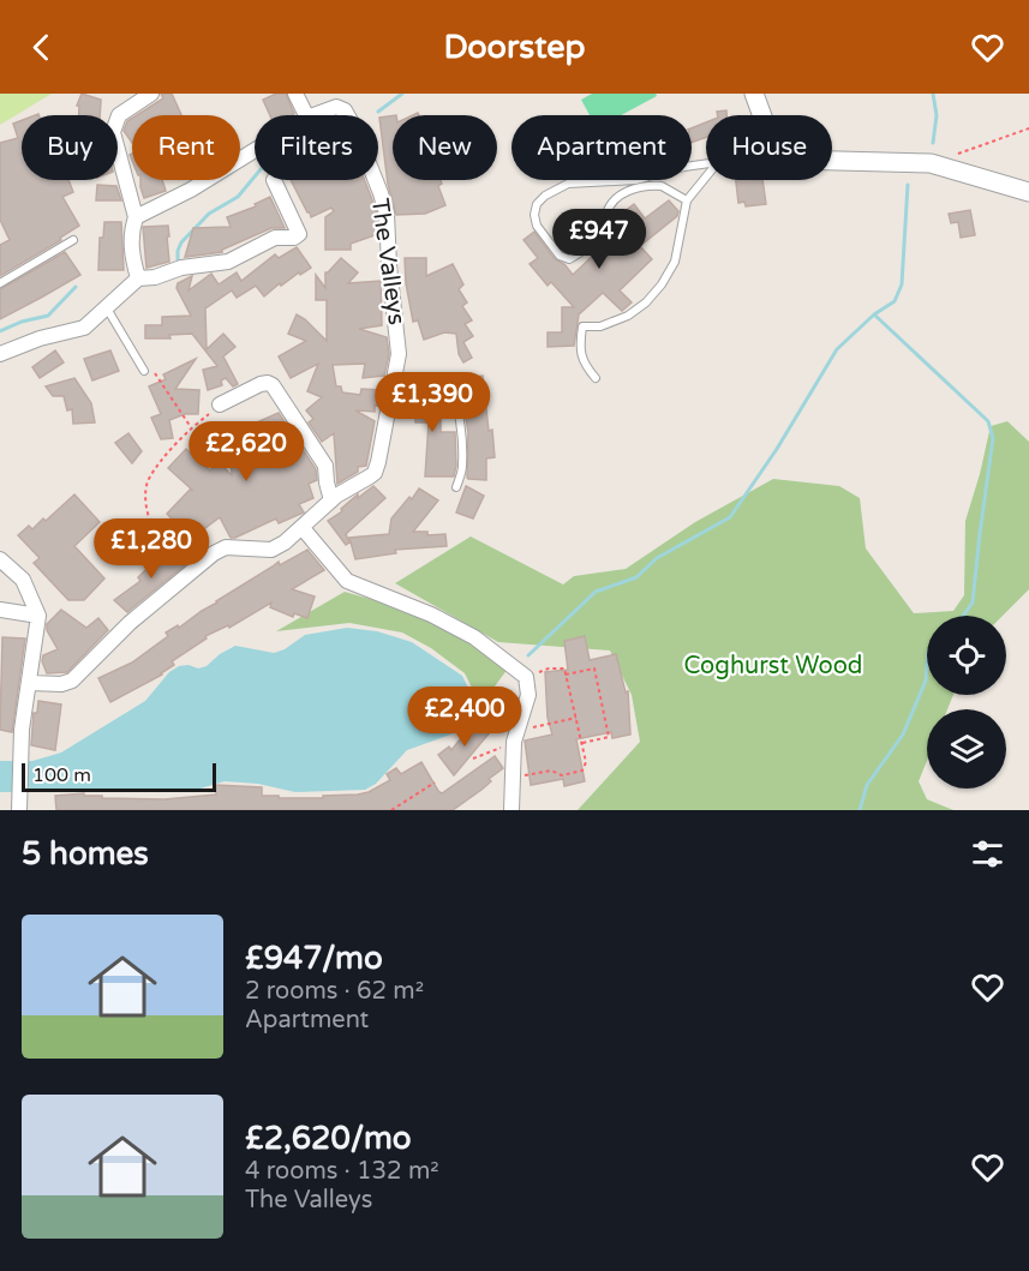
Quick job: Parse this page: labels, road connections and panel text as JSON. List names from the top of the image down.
{
  "streets": {
    "street": ["The Valleys"]
  },
  "parks": ["Coghurst Wood"],
  "scale_bar": "100 m",
  "page": {
    "header": "Doorstep",
    "chip": [
      "Buy",
      "Rent",
      "Filters",
      "New",
      "Apartment",
      "House"
    ],
    "price": [
      "£947",
      "£1,390",
      "£2,620",
      "£1,280",
      "£2,400"
    ],
    "scale": "100 m",
    "heading": "5 homes",
    "list": [
      {
        "name": "£947/mo",
        "note": "2 rooms · 62 m² · Apartment"
      },
      {
        "name": "£2,620/mo",
        "note": "4 rooms · 132 m² · The Valleys"
      }
    ]
  }
}
